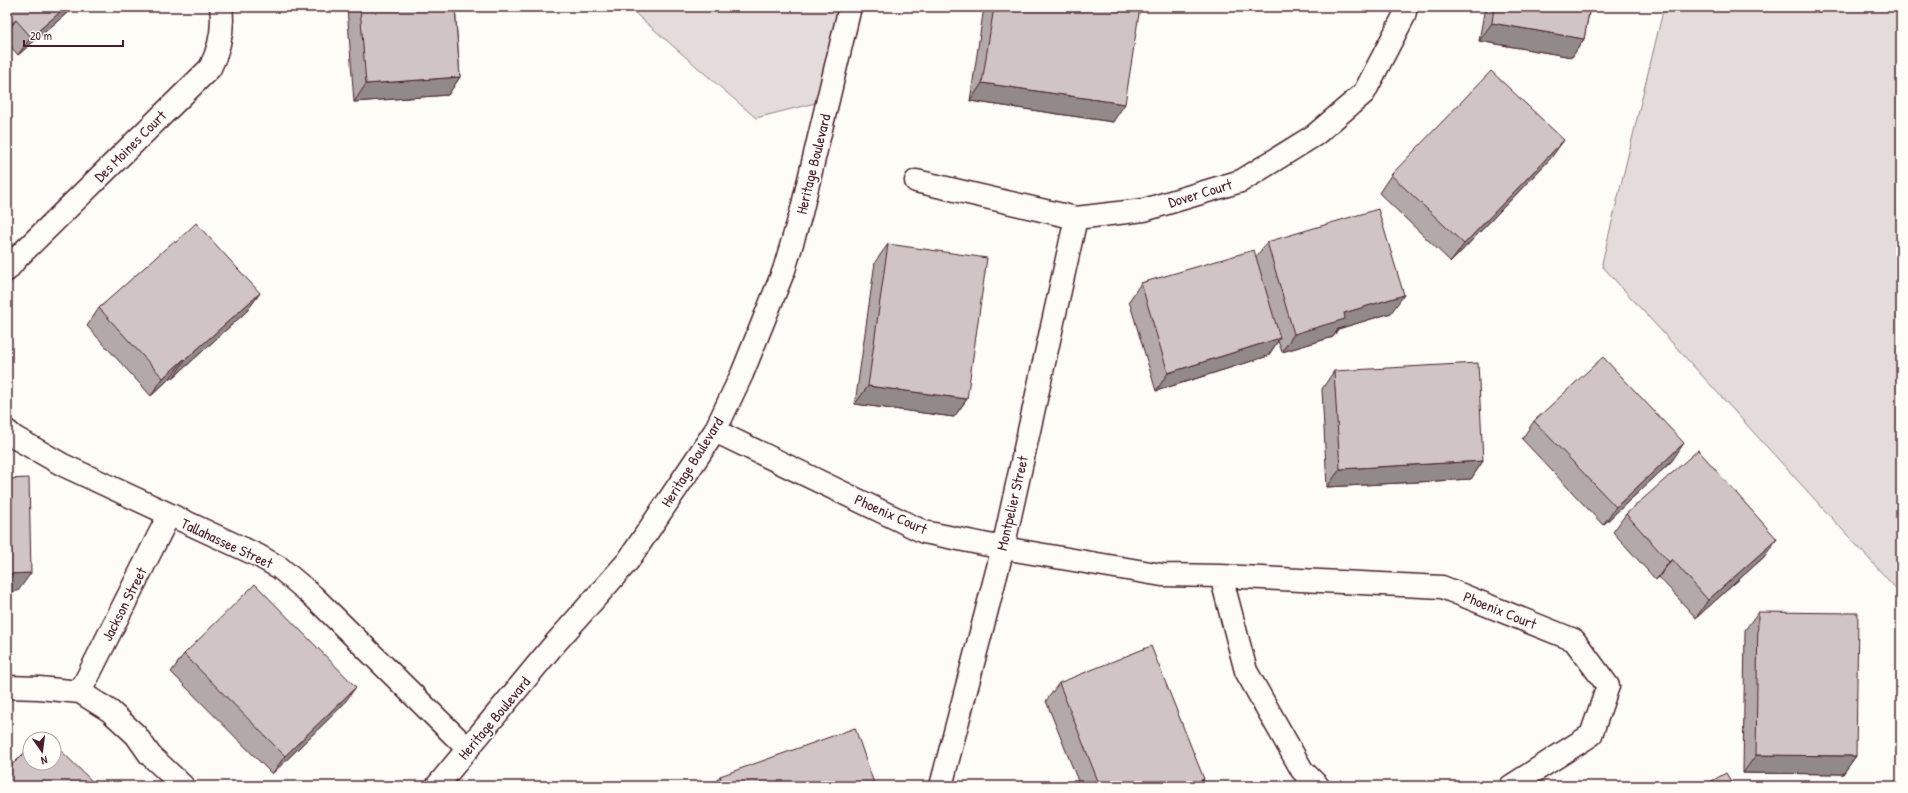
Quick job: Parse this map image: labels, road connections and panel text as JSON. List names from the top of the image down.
{
  "streets": {
    "street": [
      "Des Moines Court",
      "Heritage Boulevard",
      "Dover Court",
      "Montpelier Street",
      "Phoenix Court",
      "Tallahassee Street",
      "Jackson Street"
    ]
  },
  "crossings": [
    ["Heritage Boulevard", "Phoenix Court"],
    ["Heritage Boulevard", "Tallahassee Street"],
    ["Dover Court", "Montpelier Street"],
    ["Montpelier Street", "Phoenix Court"],
    ["Tallahassee Street", "Jackson Street"]
  ],
  "scale_bar": "20 m",
  "north": "bottom"
}
